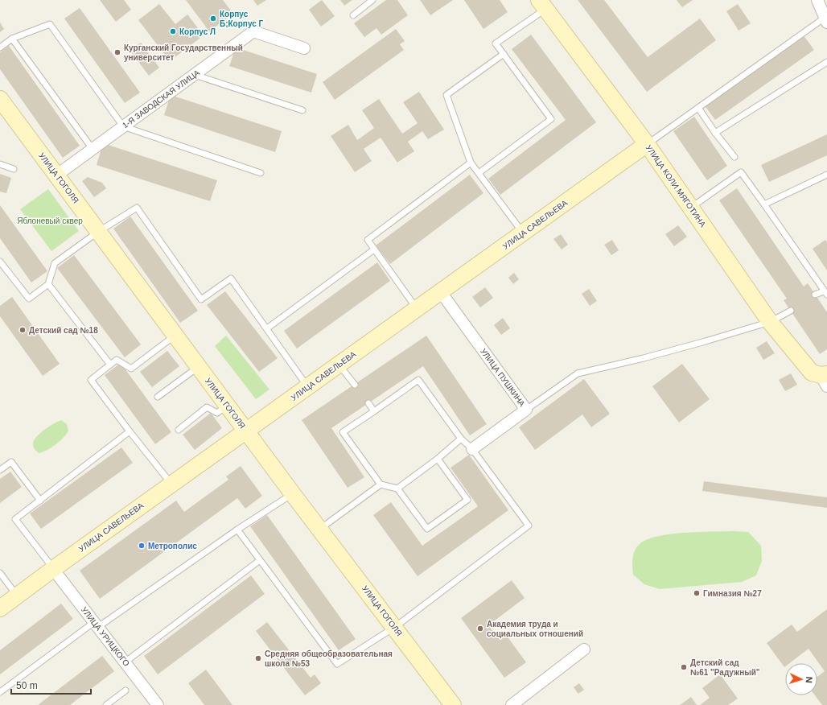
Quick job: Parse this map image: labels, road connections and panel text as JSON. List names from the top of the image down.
{
  "streets": {
    "street": [
      "1-Я ЗАВОДСКАЯ УЛИЦА",
      "УЛИЦА ГОГОЛЯ",
      "УЛИЦА КОЛИ МЯГОТИНА",
      "УЛИЦА САВЕЛЬЕВА",
      "УЛИЦА ПУШКИНА",
      "УЛИЦА УРИЦКОГО"
    ]
  },
  "crossings": [
    ["1-Я ЗАВОДСКАЯ УЛИЦА", "УЛИЦА ГОГОЛЯ"],
    ["УЛИЦА ГОГОЛЯ", "УЛИЦА САВЕЛЬЕВА"],
    ["УЛИЦА КОЛИ МЯГОТИНА", "УЛИЦА САВЕЛЬЕВА"],
    ["УЛИЦА САВЕЛЬЕВА", "УЛИЦА ПУШКИНА"],
    ["УЛИЦА САВЕЛЬЕВА", "УЛИЦА УРИЦКОГО"]
  ],
  "parks": ["Яблоневый сквер"],
  "places": [
    "Корпус Б;Корпус Г",
    "Корпус Л",
    "Курганский Государственный университет",
    "Детский сад №18",
    "Метрополис",
    "Гимназия №27",
    "Академия труда и социальных отношений",
    "Средняя общеобразовательная школа №53",
    "Детский сад №61 \"Радужный\""
  ],
  "scale_bar": "50 m",
  "north": "right"
}
